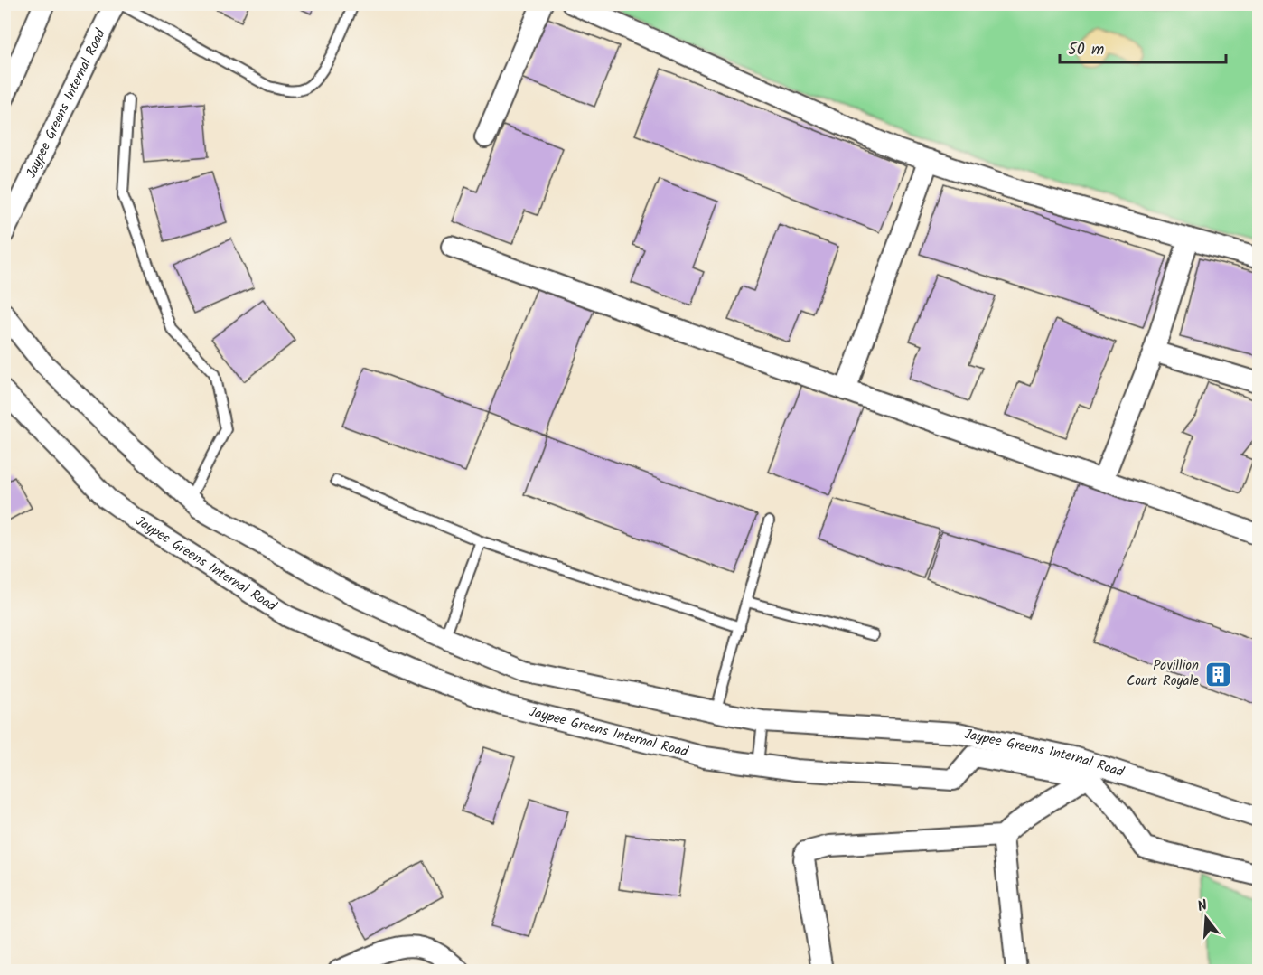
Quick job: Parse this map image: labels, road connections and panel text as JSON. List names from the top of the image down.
{
  "streets": {
    "street": ["Jaypee Greens Internal Road"]
  },
  "places": {
    "building": ["Pavillion Court Royale"]
  },
  "scale_bar": "50 m",
  "north": "top"
}
